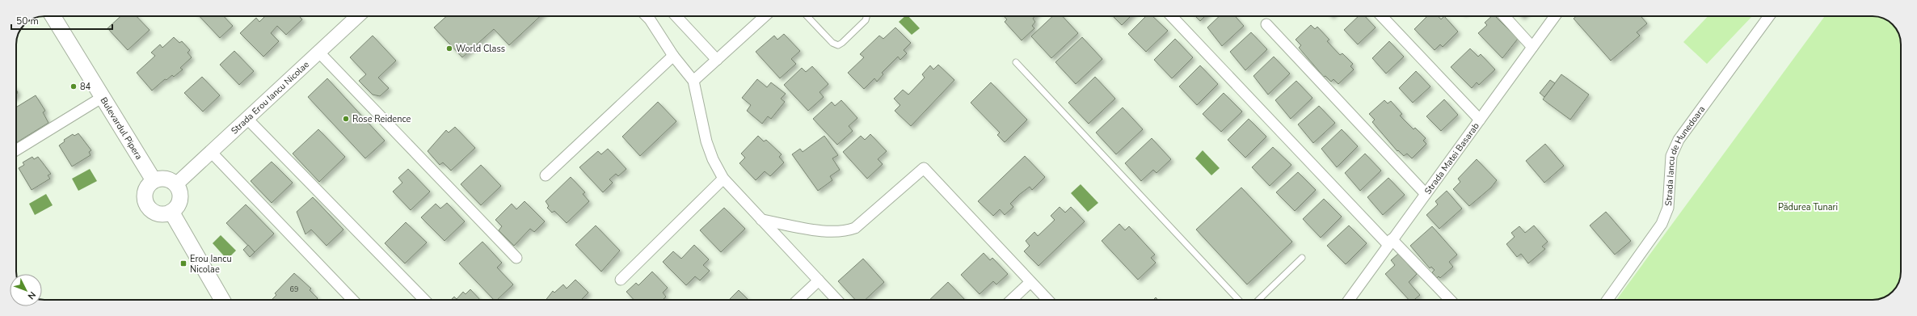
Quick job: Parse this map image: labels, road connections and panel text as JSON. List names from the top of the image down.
{
  "streets": {
    "main road": ["Bulevardul Pipera"],
    "street": ["Strada Erou Iancu Nicolae", "Strada Iancu de Hunedoara", "Strada Matei Basarab"]
  },
  "crossings": [
    ["Strada Erou Iancu Nicolae", "Bulevardul Pipera"]
  ],
  "parks": ["Pădurea Tunari"],
  "places": {
    "other": ["World Class", "84", "Rose Reidence"],
    "transit": ["Erou Iancu Nicolae"]
  },
  "house_numbers": ["69"],
  "scale_bar": "50 m",
  "north": "bottom right"
}
